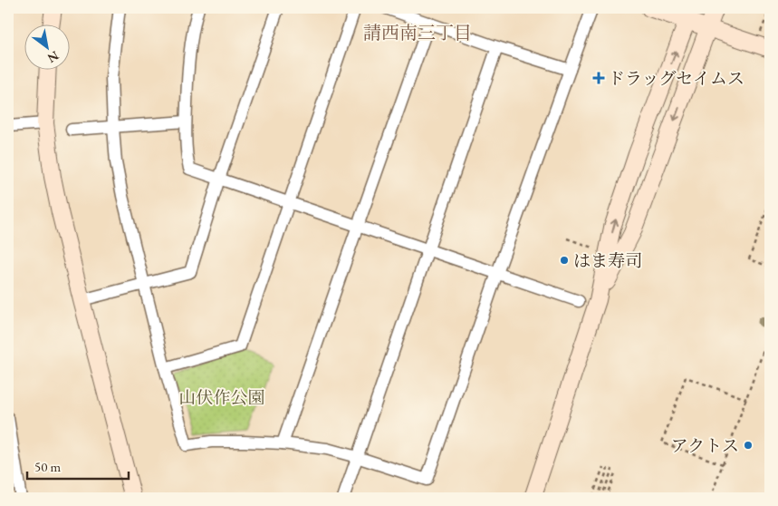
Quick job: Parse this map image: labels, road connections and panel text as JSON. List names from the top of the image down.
{
  "districts": ["請西南三丁目"],
  "parks": ["山伏作公園"],
  "places": {
    "health": ["ドラッグセイムス"],
    "other": ["はま寿司", "アクトス"]
  },
  "scale_bar": "50 m",
  "north": "bottom right"
}
